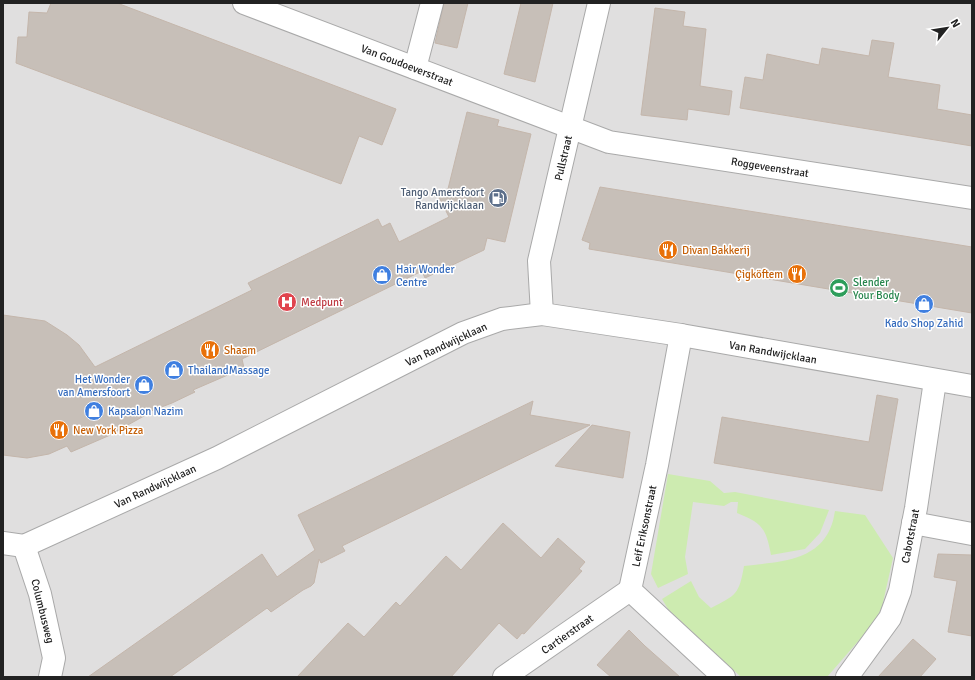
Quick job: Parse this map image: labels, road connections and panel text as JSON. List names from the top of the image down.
{
  "streets": {
    "street": [
      "Van Goudoeverstraat",
      "Pullstraat",
      "Roggeveenstraat",
      "Van Randwijcklaan",
      "Leif Eriksonstraat",
      "Cabotstraat",
      "Columbusweg",
      "Cartierstraat"
    ]
  },
  "crossings": [
    ["Van Goudoeverstraat", "Pullstraat"],
    ["Van Goudoeverstraat", "Roggeveenstraat"],
    ["Pullstraat", "Roggeveenstraat"],
    ["Pullstraat", "Van Randwijcklaan"],
    ["Van Randwijcklaan", "Leif Eriksonstraat"],
    ["Van Randwijcklaan", "Cabotstraat"],
    ["Van Randwijcklaan", "Columbusweg"],
    ["Leif Eriksonstraat", "Cartierstraat"]
  ],
  "places": {
    "fuel station": ["Tango Amersfoort Randwijcklaan"],
    "restaurant": [
      "Divan Bakkerij",
      "Çigköftem",
      "Shaam",
      "New York Pizza"
    ],
    "shop": [
      "Hair Wonder Centre",
      "Kado Shop Zahid",
      "ThailandMassage",
      "Het Wonder van Amersfoort",
      "Kapsalon Nazim"
    ],
    "sports": ["Slender Your Body"],
    "hospital": ["Medpunt"]
  },
  "north": "top right"
}
